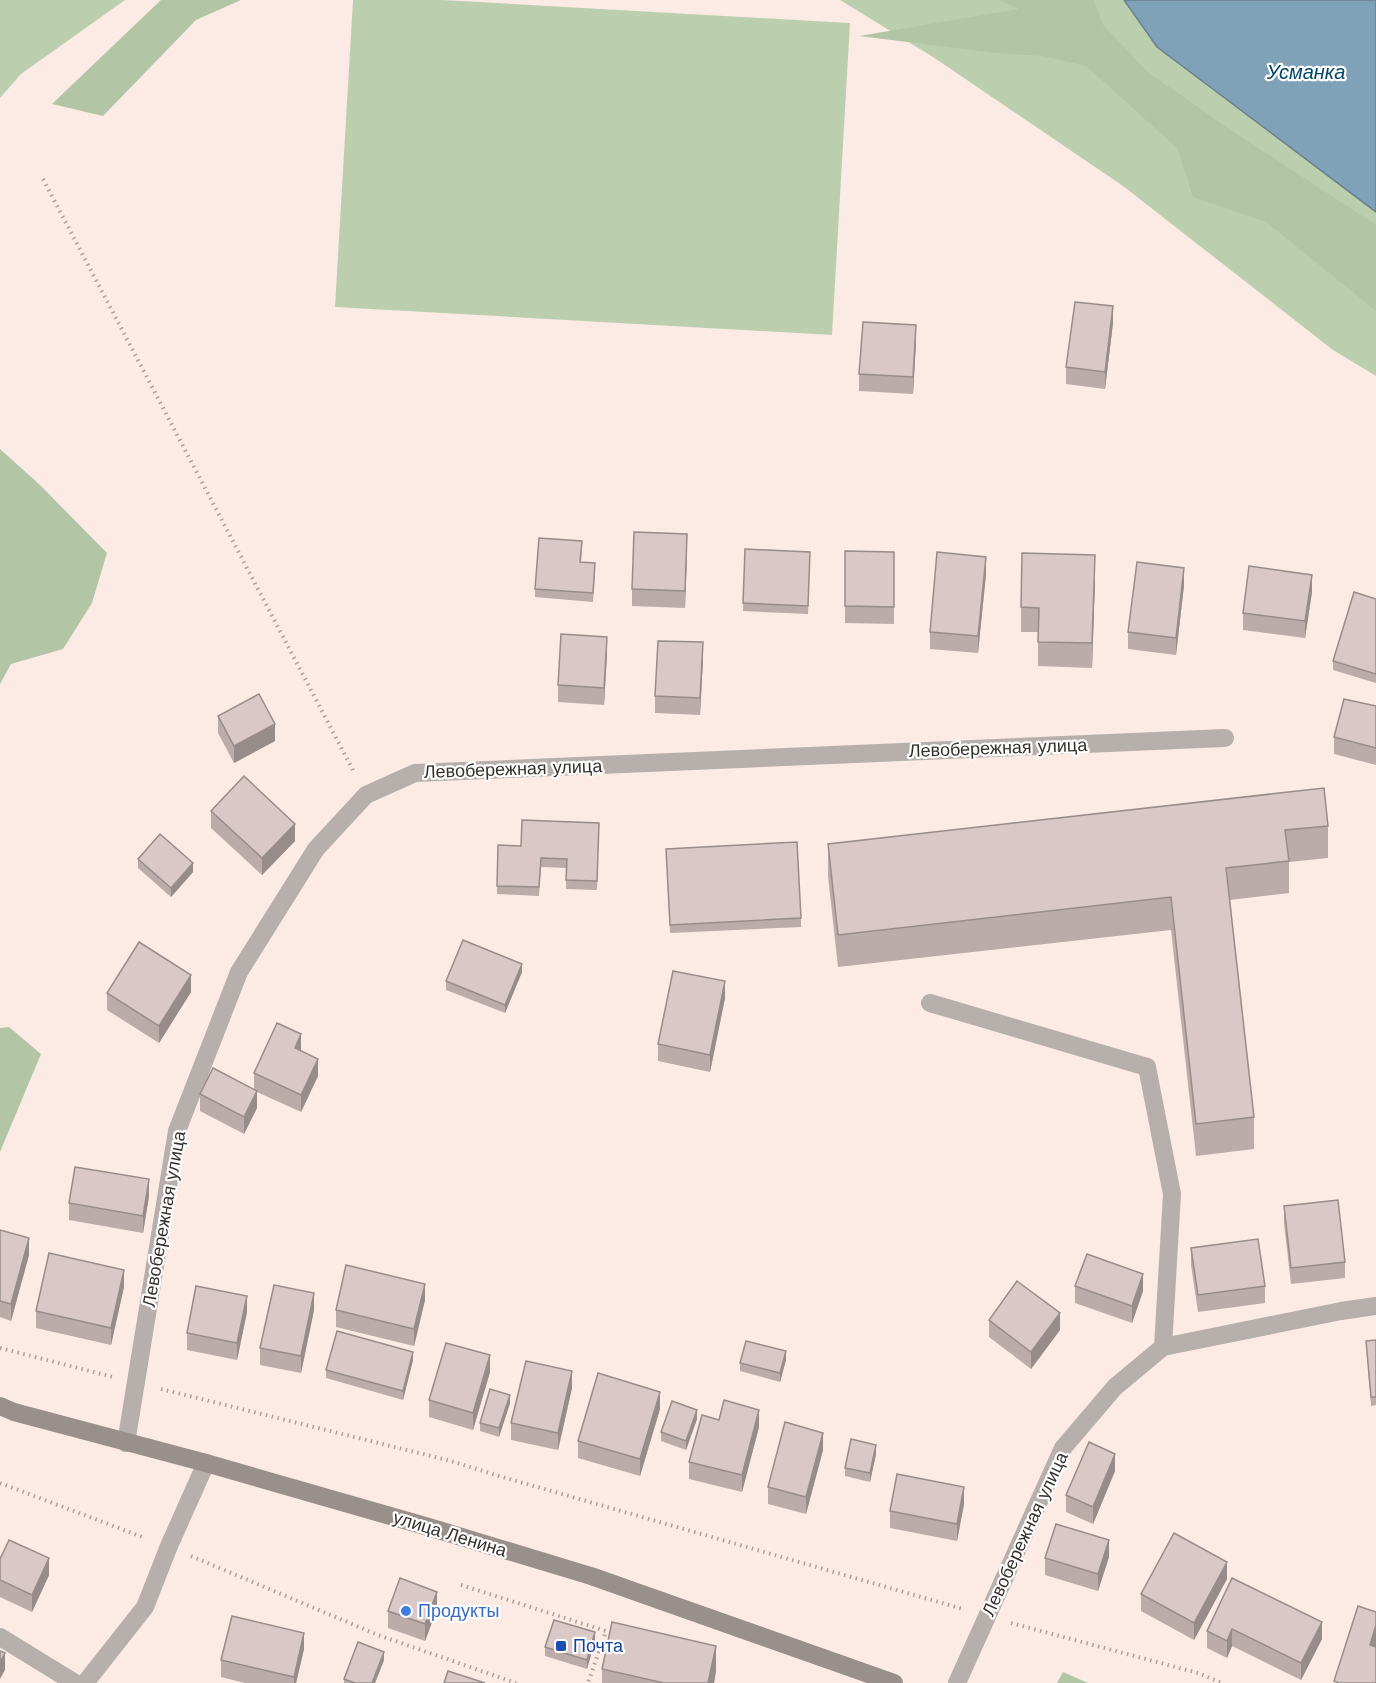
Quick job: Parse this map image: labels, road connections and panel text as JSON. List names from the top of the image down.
{
  "streets": {
    "main road": ["улица Ленина"],
    "street": ["Левобережная улица"]
  },
  "crossings": [
    ["Левобережная улица", "улица Ленина"]
  ],
  "water": ["Усманка"],
  "places": {
    "other": ["Продукты"],
    "transit": ["Почта"]
  }
}
